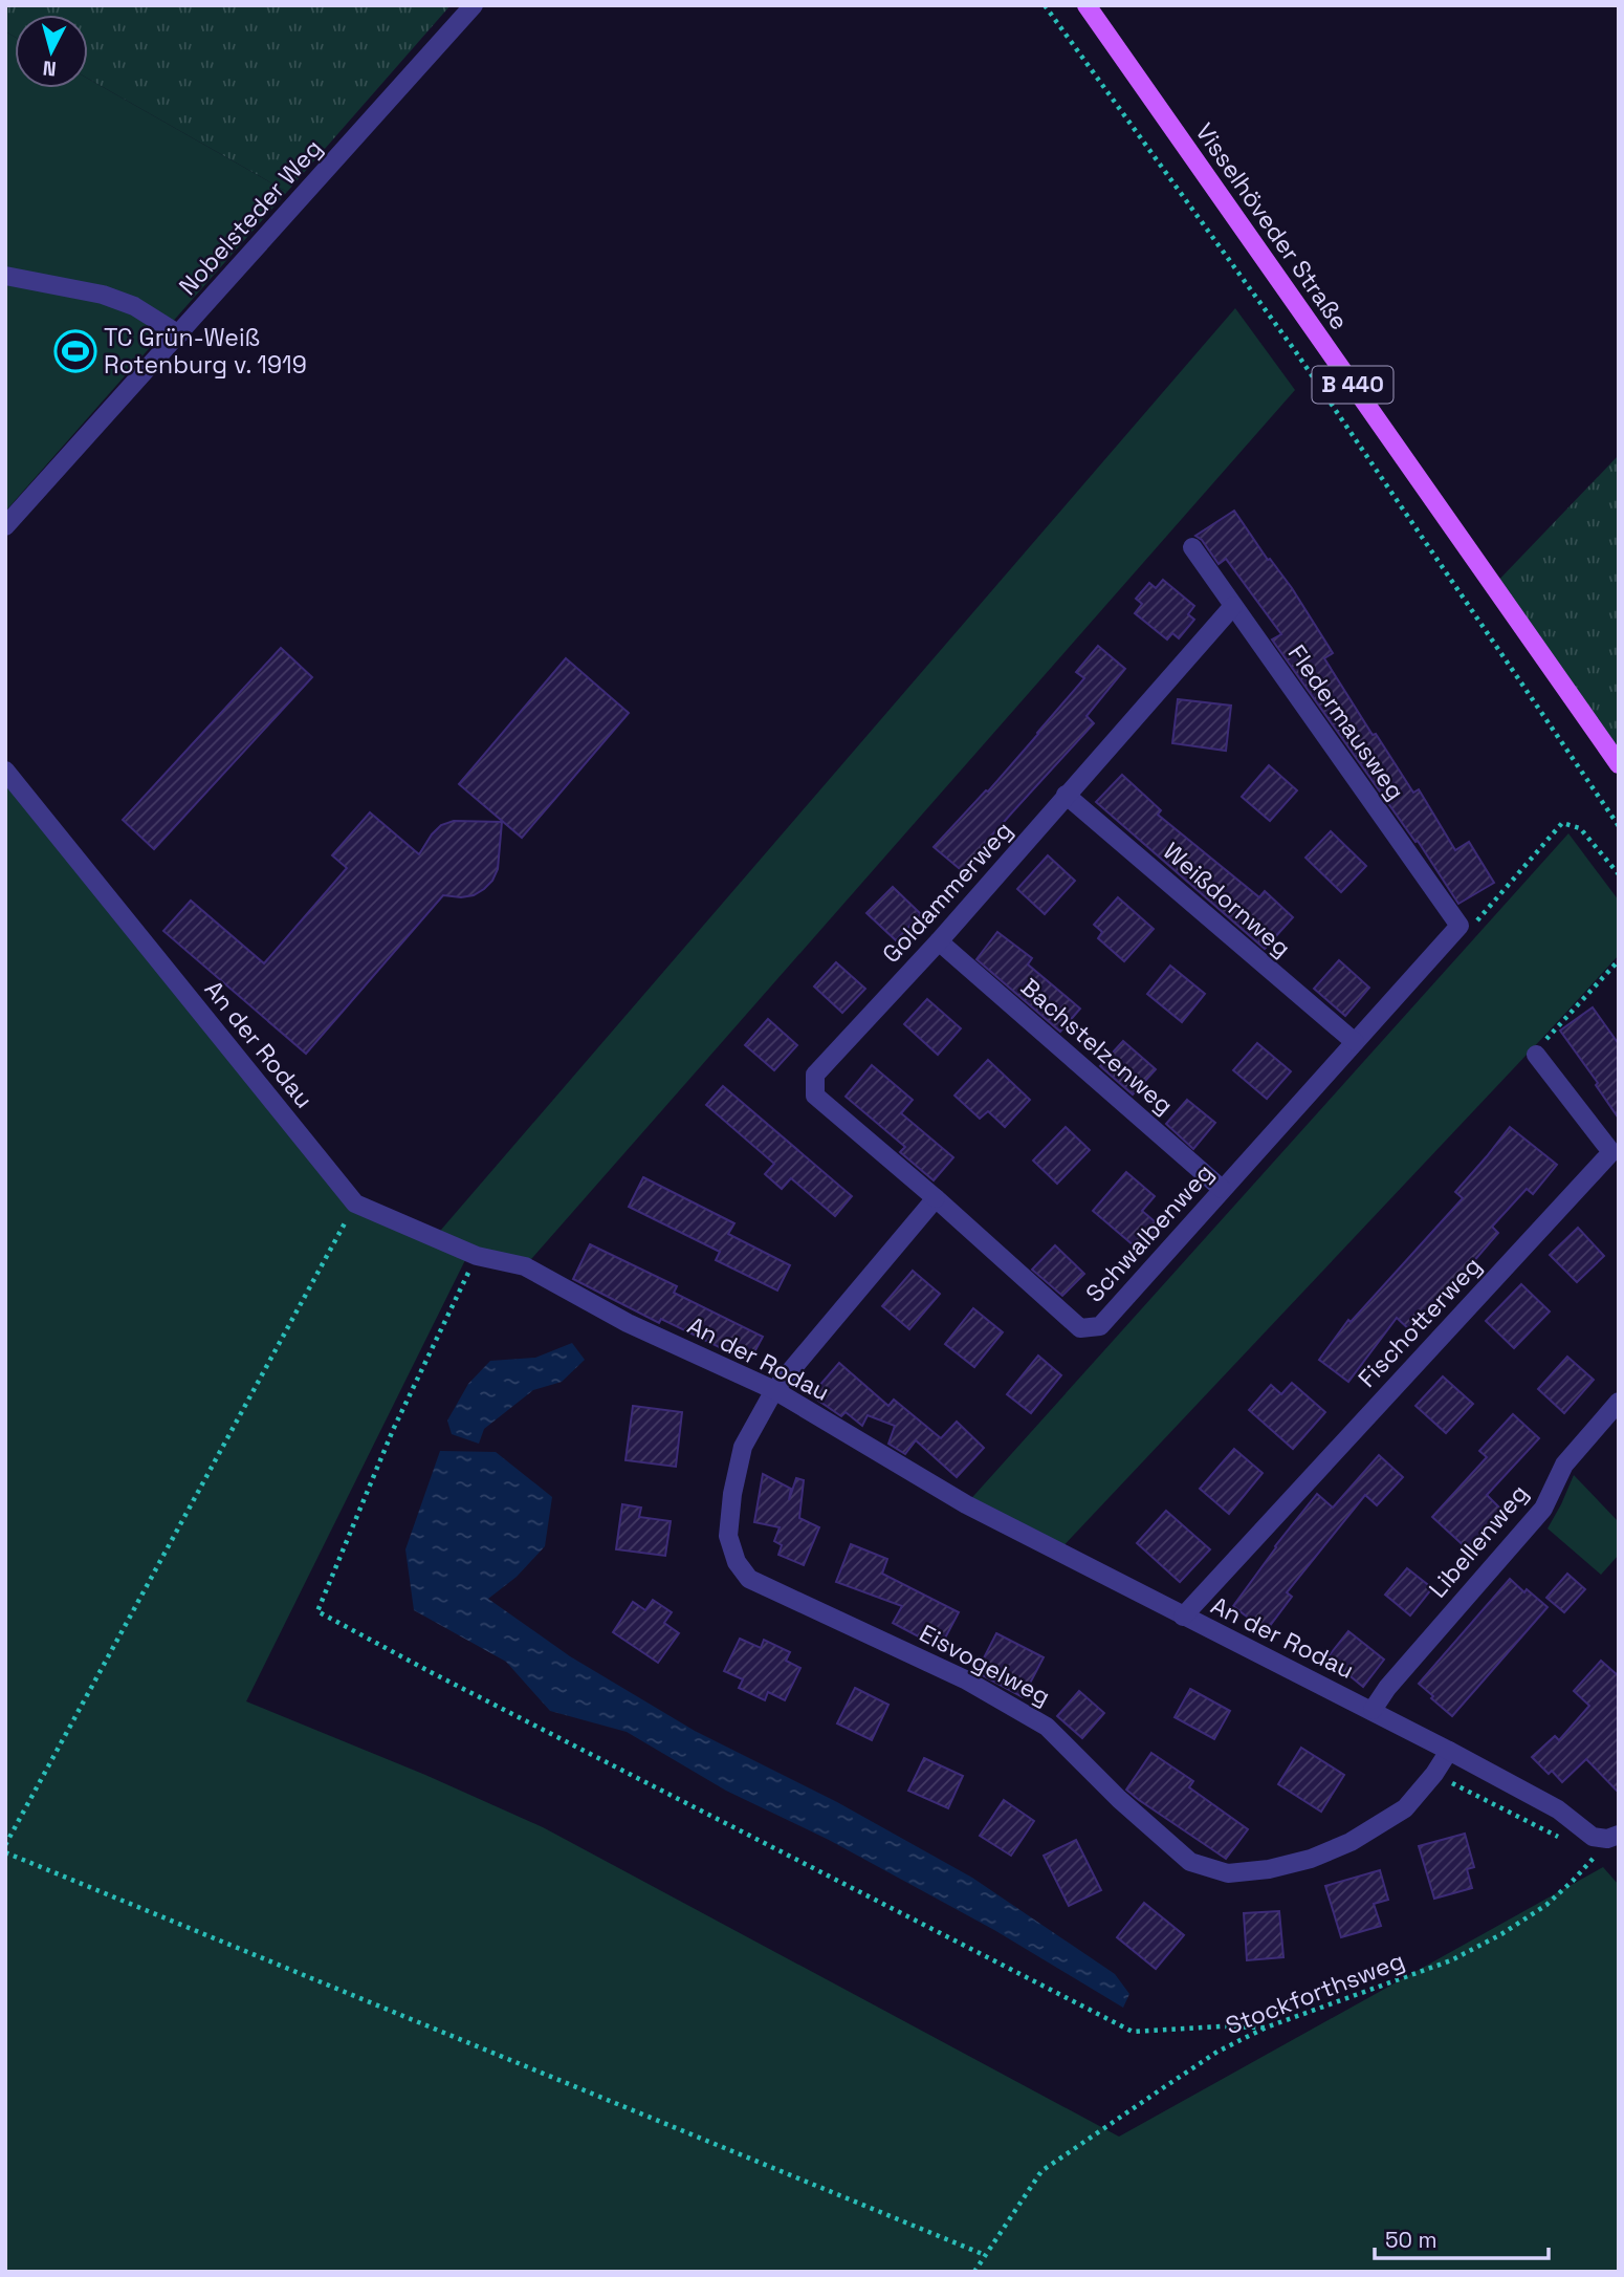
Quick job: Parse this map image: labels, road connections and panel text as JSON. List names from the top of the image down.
{
  "streets": {
    "main road": ["Visselhöveder Straße", "B 440"],
    "street": [
      "Nobelsteder Weg",
      "Fledermausweg",
      "Goldammerweg",
      "Weißdornweg",
      "An der Rodau",
      "Bachstelzenweg",
      "Schwalbenweg",
      "Fischotterweg",
      "Libellenweg",
      "Eisvogelweg"
    ],
    "path": ["Stockforthsweg"]
  },
  "crossings": [
    ["Fledermausweg", "Goldammerweg"],
    ["Fledermausweg", "Schwalbenweg"],
    ["Goldammerweg", "Weißdornweg"],
    ["Goldammerweg", "Bachstelzenweg"],
    ["Goldammerweg", "Schwalbenweg"],
    ["Weißdornweg", "Schwalbenweg"],
    ["An der Rodau", "Fischotterweg"],
    ["An der Rodau", "Libellenweg"],
    ["An der Rodau", "Eisvogelweg"],
    ["An der Rodau", "Stockforthsweg"],
    ["Bachstelzenweg", "Schwalbenweg"]
  ],
  "places": {
    "sports": ["TC Grün-Weiß Rotenburg v. 1919"]
  },
  "scale_bar": "50 m",
  "north": "bottom"
}
